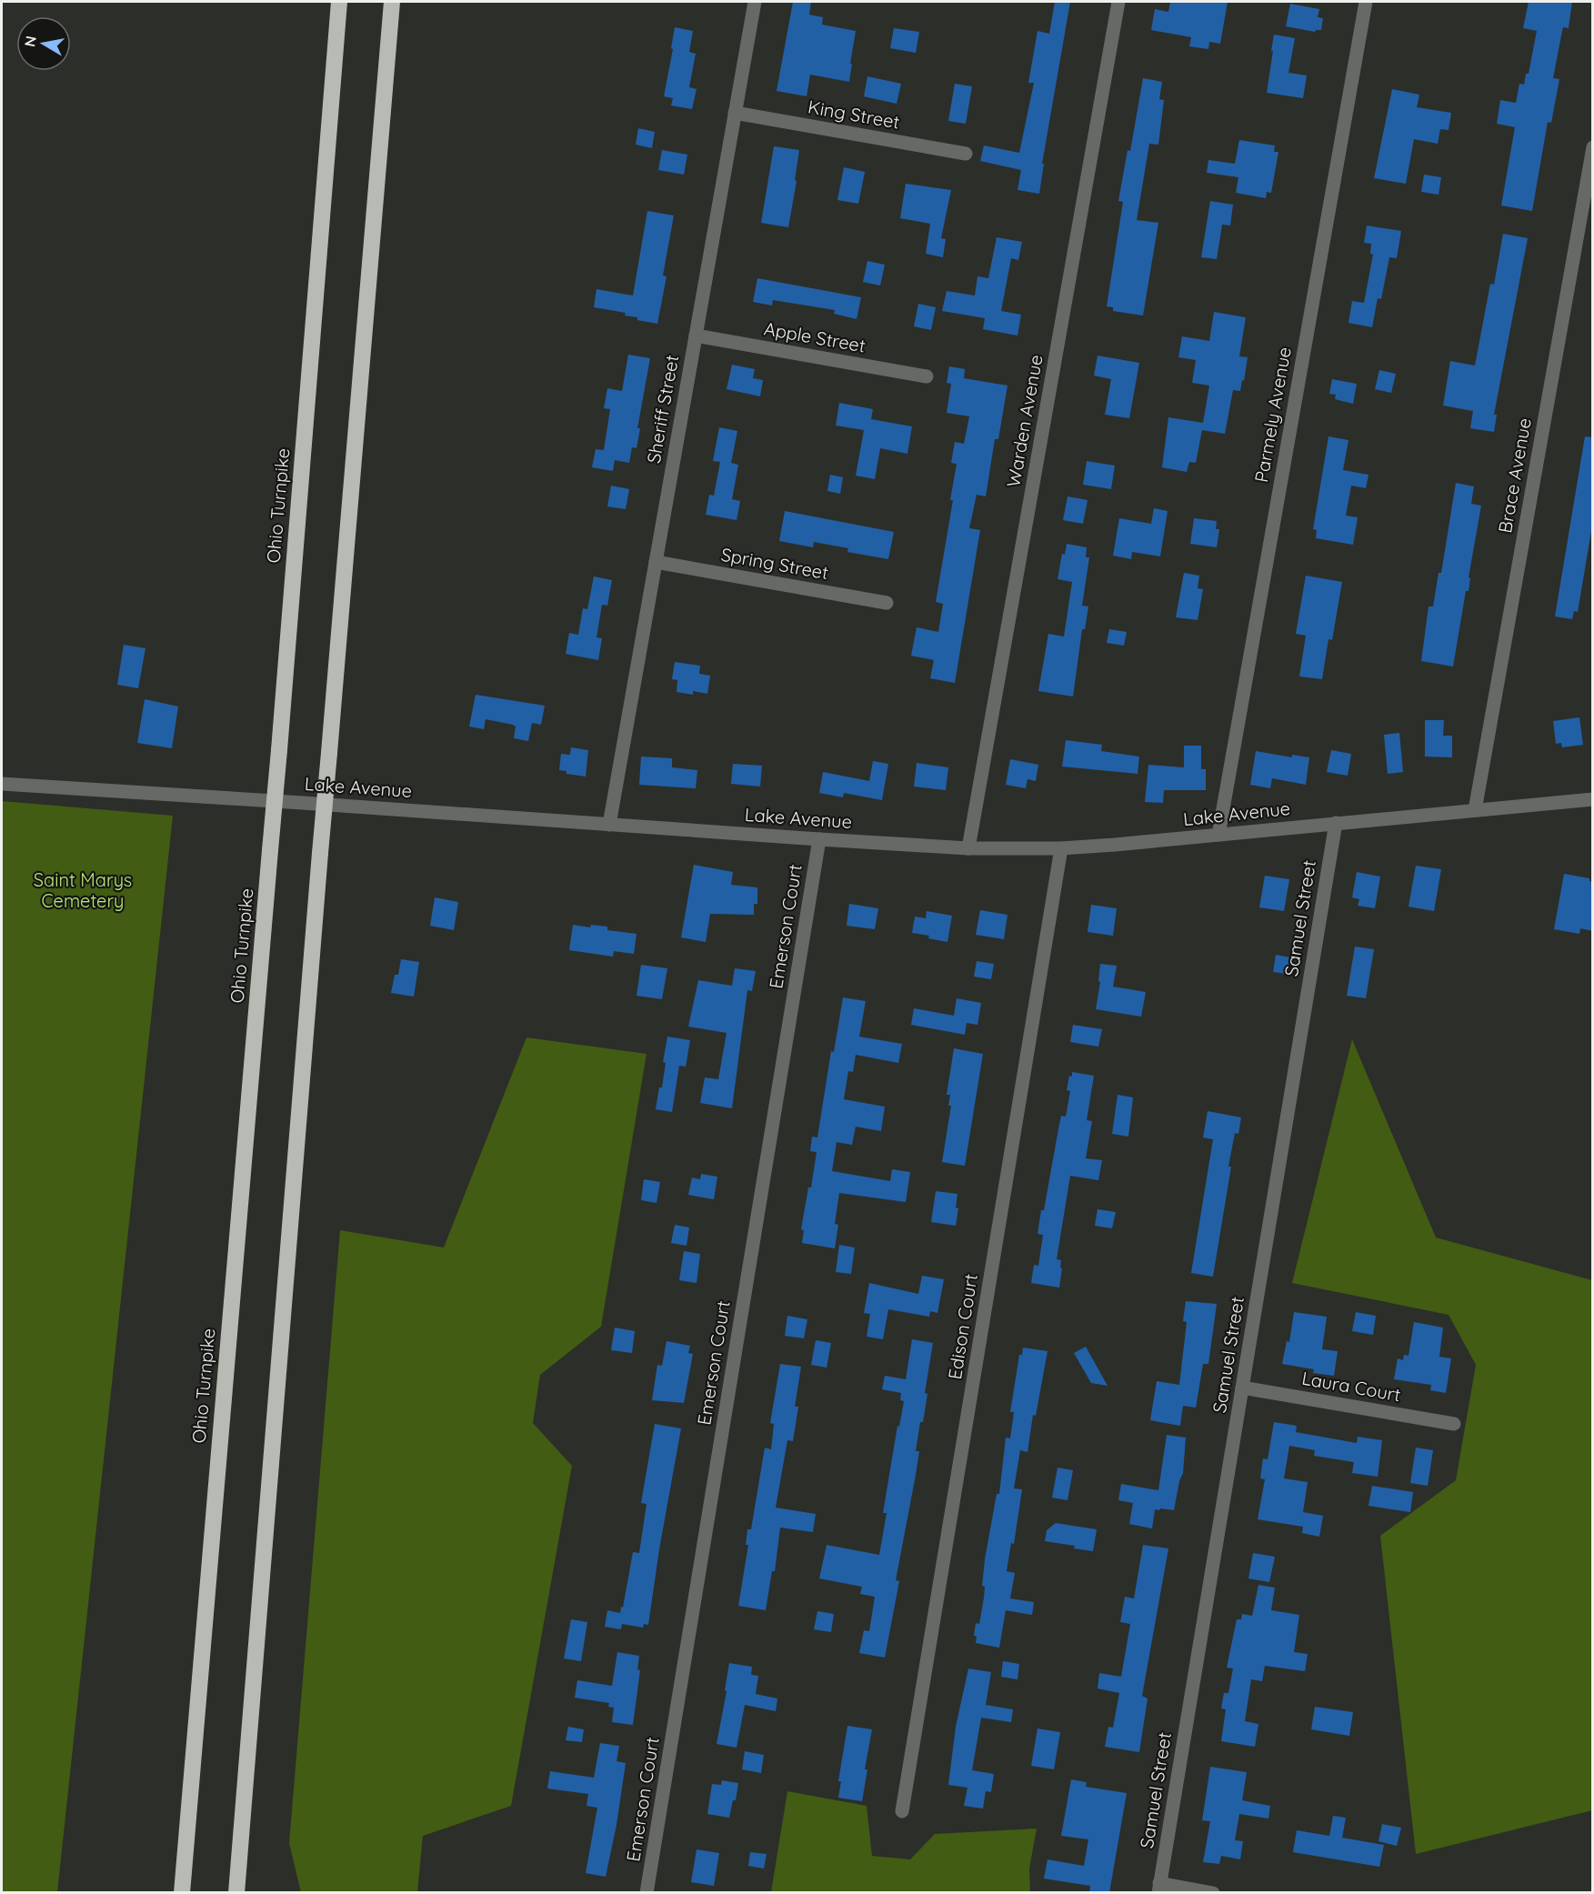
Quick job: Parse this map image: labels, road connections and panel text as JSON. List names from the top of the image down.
{
  "streets": {
    "highway": ["Ohio Turnpike"],
    "street": [
      "King Street",
      "Apple Street",
      "Sheriff Street",
      "Parmely Avenue",
      "Warden Avenue",
      "Brace Avenue",
      "Spring Street",
      "Lake Avenue",
      "Samuel Street",
      "Emerson Court",
      "Edison Court",
      "Laura Court"
    ]
  },
  "crossings": [
    ["King Street", "Sheriff Street"],
    ["Apple Street", "Sheriff Street"],
    ["Sheriff Street", "Spring Street"],
    ["Sheriff Street", "Lake Avenue"],
    ["Parmely Avenue", "Lake Avenue"],
    ["Warden Avenue", "Lake Avenue"],
    ["Brace Avenue", "Lake Avenue"],
    ["Lake Avenue", "Samuel Street"],
    ["Lake Avenue", "Emerson Court"],
    ["Lake Avenue", "Edison Court"],
    ["Samuel Street", "Laura Court"]
  ],
  "parks": ["Saint Marys Cemetery"],
  "north": "left"
}
